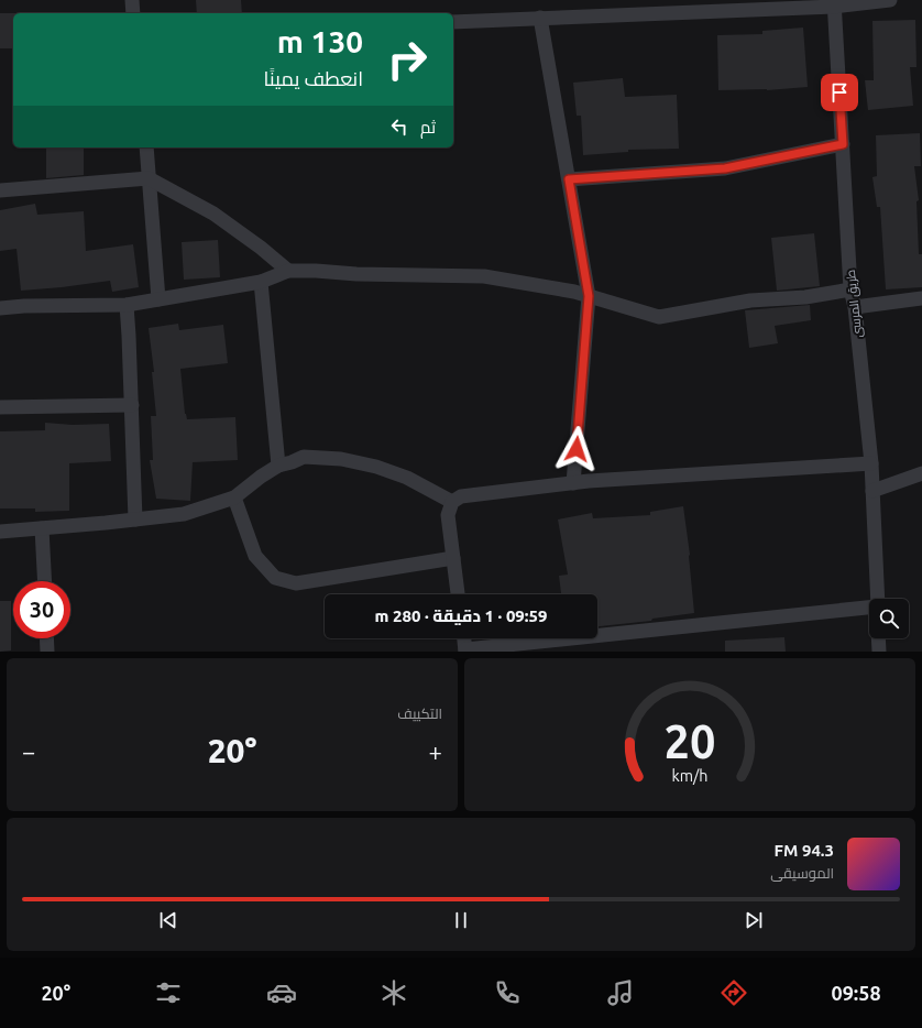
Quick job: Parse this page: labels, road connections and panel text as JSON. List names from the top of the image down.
{
  "streets": {
    "street": ["طريق المرسى"]
  },
  "page": {
    "turn": ["130 m", "انعطف يمينًا"],
    "then": "ثم",
    "limit": "30",
    "trip": "09:59 · 1 دقيقة · 280 m",
    "tile": "التكييف",
    "heat": ["−", "20°", "+"],
    "song": ["94.3 FM", "الموسيقى"],
    "tabs": ["09:58", "20°"],
    "gauge": ["20", "km/h"]
  }
}
